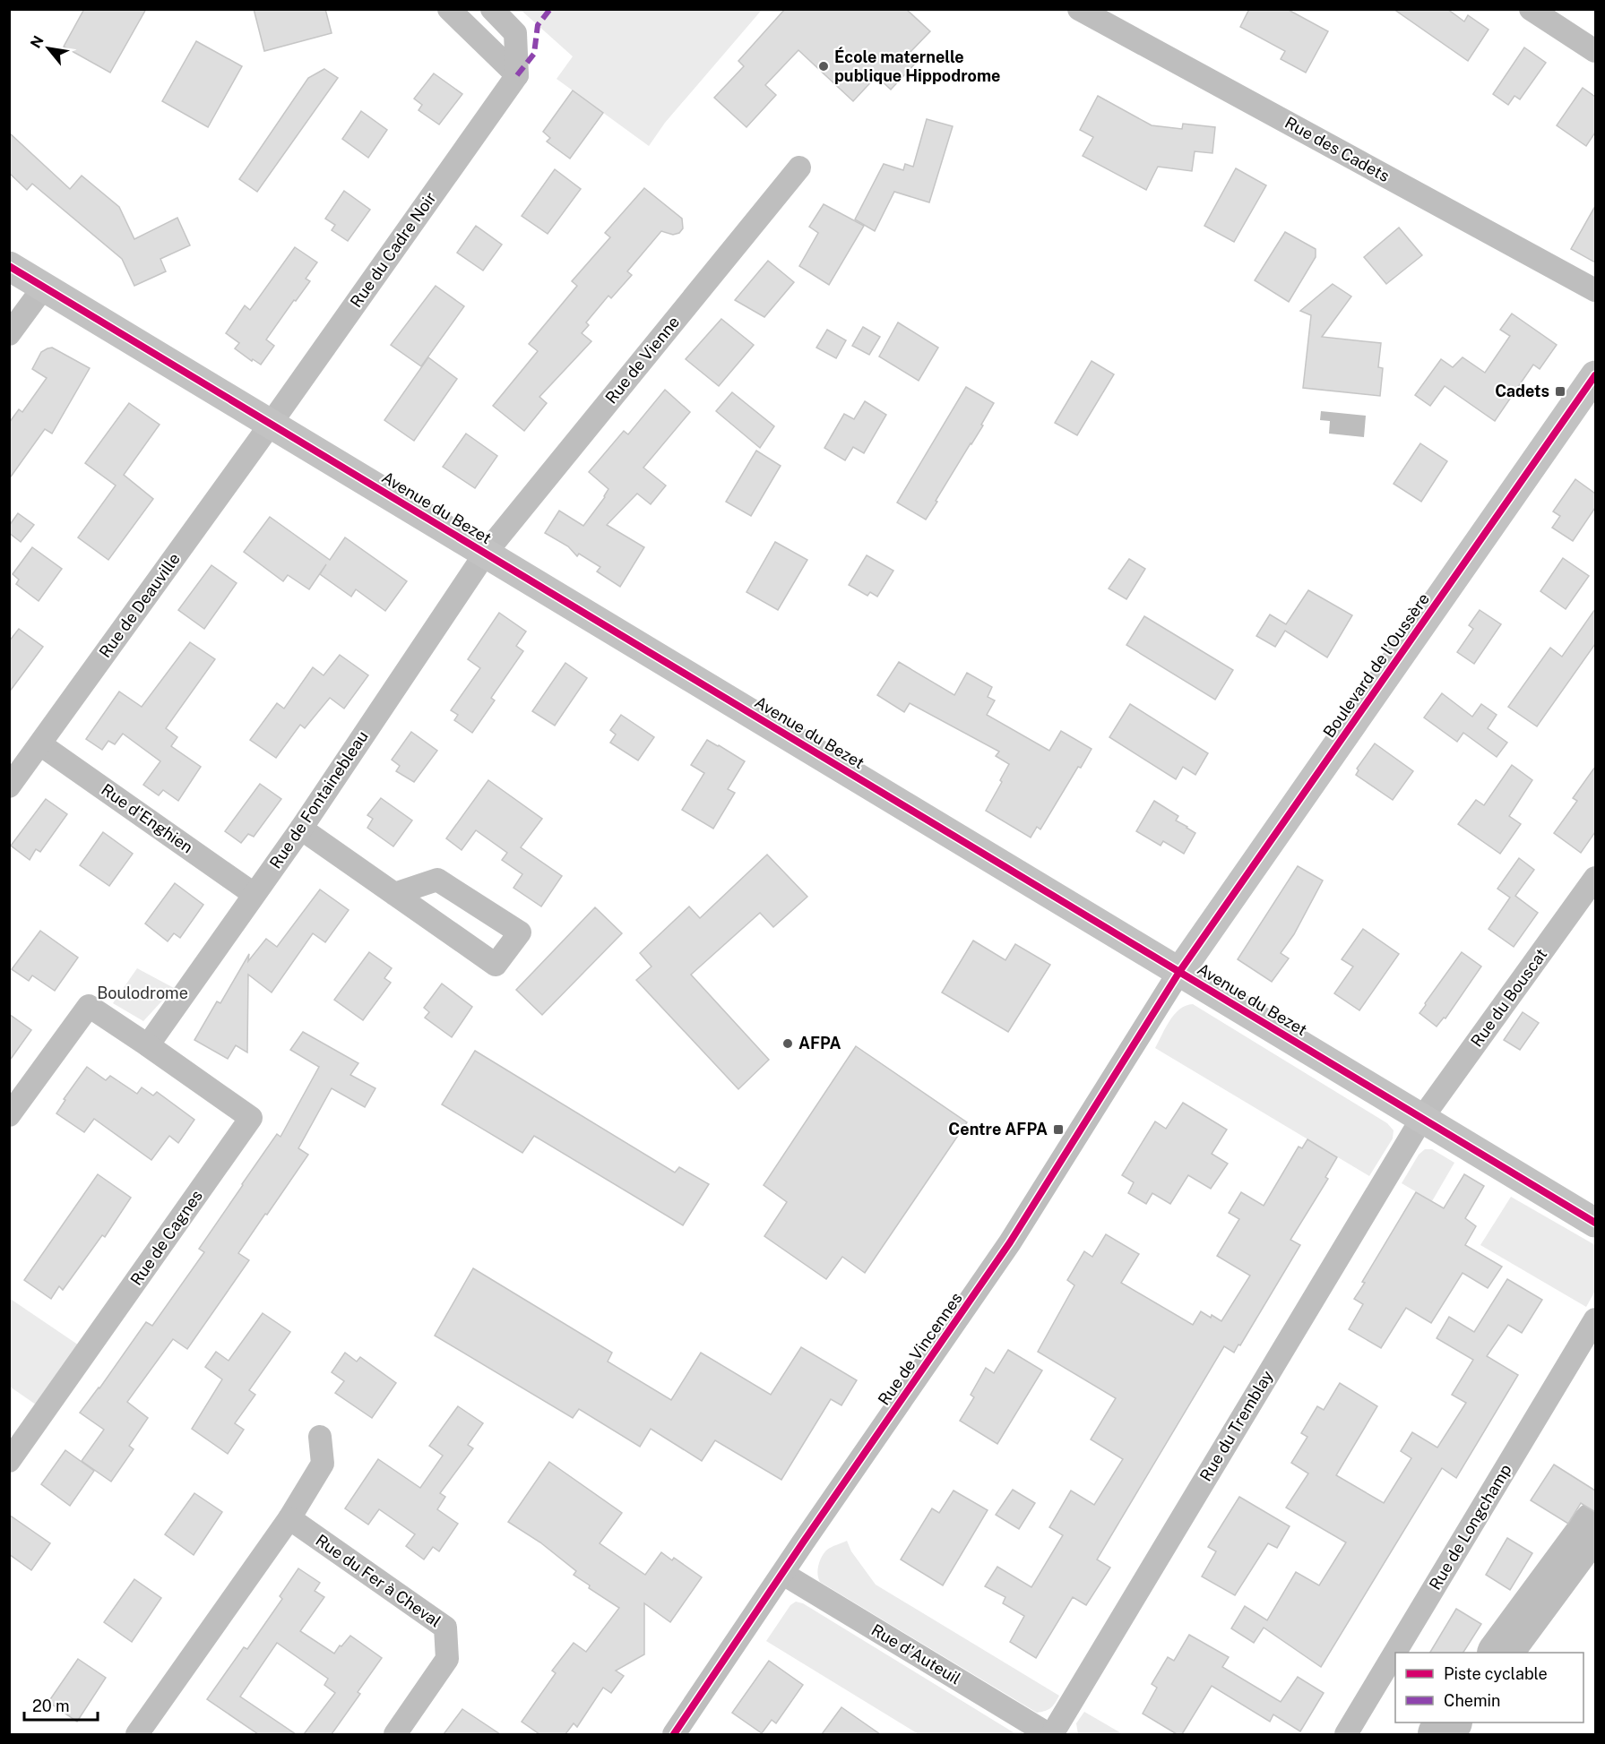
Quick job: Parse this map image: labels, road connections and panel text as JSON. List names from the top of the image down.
{
  "streets": {
    "street": [
      "Rue des Cadets",
      "Rue du Cadre Noir",
      "Rue de Vienne",
      "Avenue du Bezet",
      "Rue de Deauville",
      "Boulevard de l'Oussère",
      "Rue de Fontainebleau",
      "Rue d'Enghien",
      "Rue du Bouscat",
      "Rue de Cagnes",
      "Rue de Vincennes",
      "Rue du Tremblay",
      "Rue de Longchamp",
      "Rue du Fer à Cheval",
      "Rue d'Auteuil"
    ]
  },
  "crossings": [
    ["Rue du Cadre Noir", "Avenue du Bezet"],
    ["Rue du Cadre Noir", "Rue de Deauville"],
    ["Rue de Vienne", "Avenue du Bezet"],
    ["Rue de Vienne", "Rue de Fontainebleau"],
    ["Avenue du Bezet", "Rue de Deauville"],
    ["Avenue du Bezet", "Boulevard de l'Oussère"],
    ["Avenue du Bezet", "Rue de Fontainebleau"],
    ["Avenue du Bezet", "Rue du Bouscat"],
    ["Avenue du Bezet", "Rue de Vincennes"],
    ["Avenue du Bezet", "Rue du Tremblay"],
    ["Rue de Deauville", "Rue d'Enghien"],
    ["Boulevard de l'Oussère", "Rue de Vincennes"],
    ["Rue de Fontainebleau", "Rue d'Enghien"],
    ["Rue de Fontainebleau", "Rue de Cagnes"],
    ["Rue du Bouscat", "Rue du Tremblay"],
    ["Rue de Vincennes", "Rue d'Auteuil"],
    ["Rue du Tremblay", "Rue d'Auteuil"]
  ],
  "parks": ["Boulodrome"],
  "places": {
    "other": ["École maternelle publique Hippodrome", "AFPA"],
    "transit": ["Cadets", "Centre AFPA"]
  },
  "legend": ["Piste cyclable", "Chemin"],
  "scale_bar": "20 m",
  "north": "top left"
}
